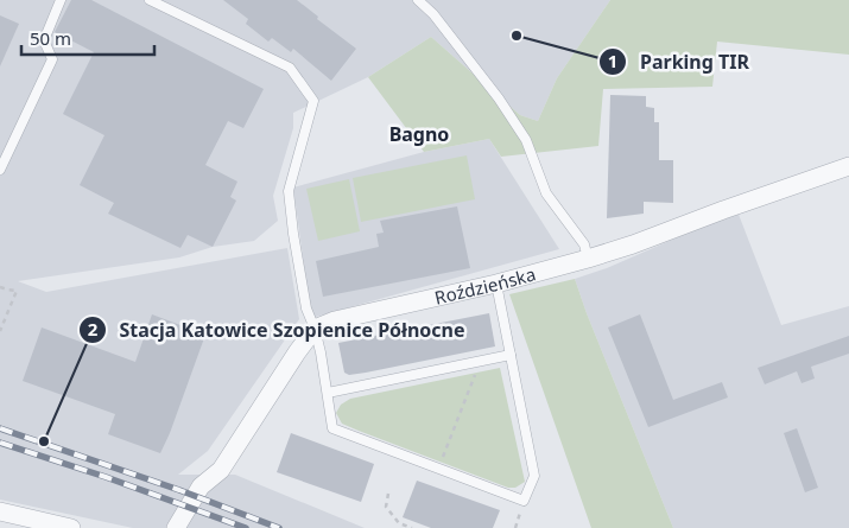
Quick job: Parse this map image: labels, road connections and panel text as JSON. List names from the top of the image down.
{
  "streets": {
    "street": ["Roździeńska"]
  },
  "districts": ["Bagno"],
  "places": ["Parking TIR", "Stacja Katowice Szopienice Północne"],
  "scale_bar": "50 m"
}
